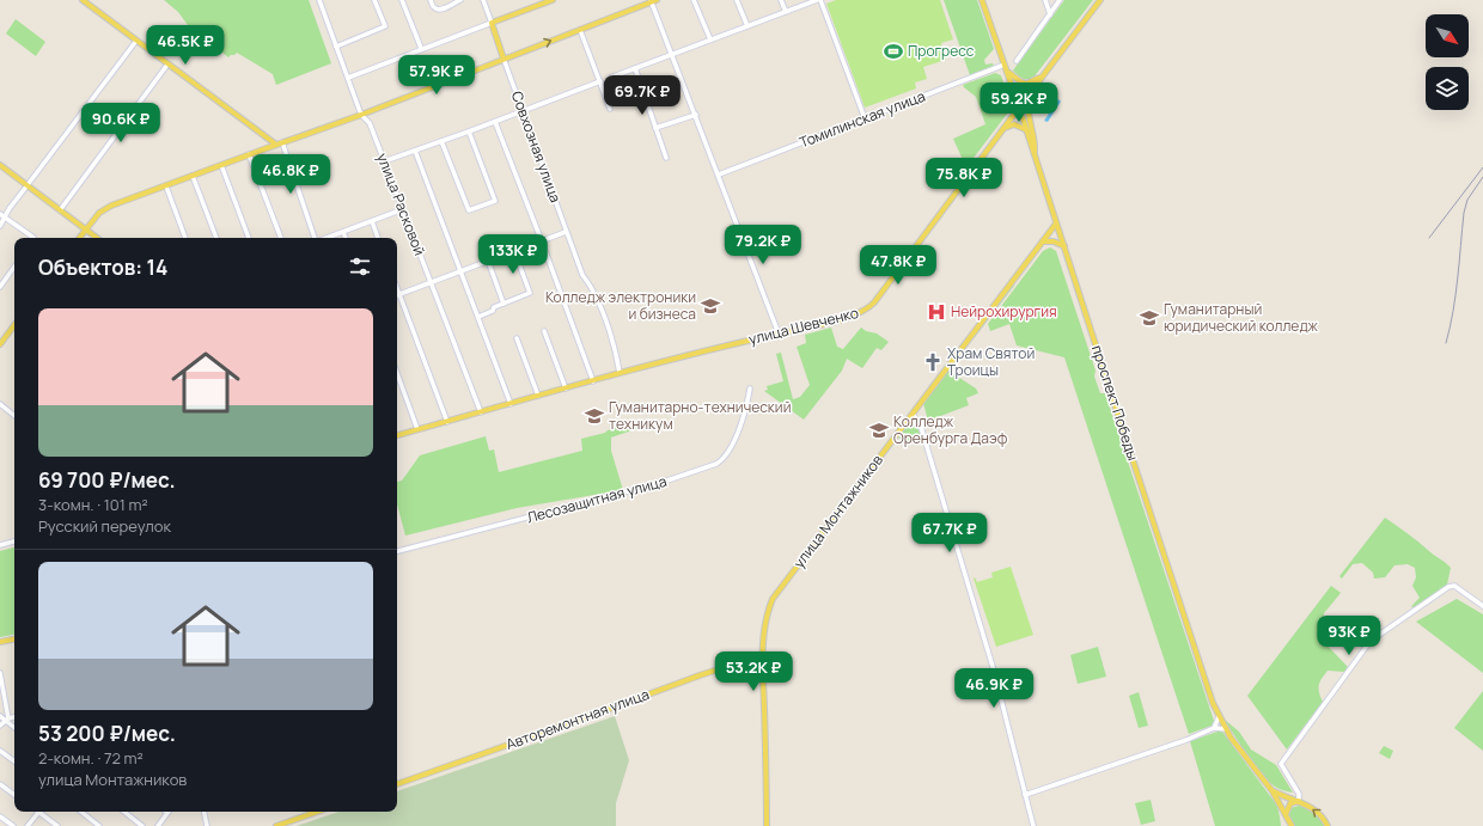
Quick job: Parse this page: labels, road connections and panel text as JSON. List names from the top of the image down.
{
  "streets": {
    "main road": [
      "Совхозная улица",
      "улица Шевченко",
      "проспект Победы",
      "улица Монтажников",
      "Авторемонтная улица"
    ],
    "street": ["Томилинская улица", "улица Расковой", "Лесозащитная улица"]
  },
  "crossings": [
    ["Томилинская улица", "проспект Победы"],
    ["Совхозная улица", "улица Шевченко"],
    ["улица Расковой", "улица Шевченко"],
    ["улица Шевченко", "проспект Победы"],
    ["проспект Победы", "улица Монтажников"],
    ["улица Монтажников", "Авторемонтная улица"]
  ],
  "places": {
    "sports": ["Прогресс"],
    "school or university": [
      "Колледж электроники и бизнеса",
      "Гуманитарный юридический колледж",
      "Гуманитарно-технический техникум",
      "Колледж Оренбурга Даэф"
    ],
    "hospital": ["Нейрохирургия"],
    "church": ["Храм Святой Троицы"]
  },
  "north": "bottom right",
  "page": {
    "price": [
      "46.5K ₽",
      "57.9K ₽",
      "69.7K ₽",
      "59.2K ₽",
      "90.6K ₽",
      "46.8K ₽",
      "75.8K ₽",
      "79.2K ₽",
      "133K ₽",
      "47.8K ₽",
      "67.7K ₽",
      "93K ₽",
      "53.2K ₽",
      "46.9K ₽"
    ],
    "heading": "Объектов: 14",
    "list": [
      {
        "name": "69 700 ₽/мес.",
        "note": "3-комн. · 101 m² · Русский переулок"
      },
      {
        "name": "53 200 ₽/мес.",
        "note": "2-комн. · 72 m² · улица Монтажников"
      }
    ]
  }
}
